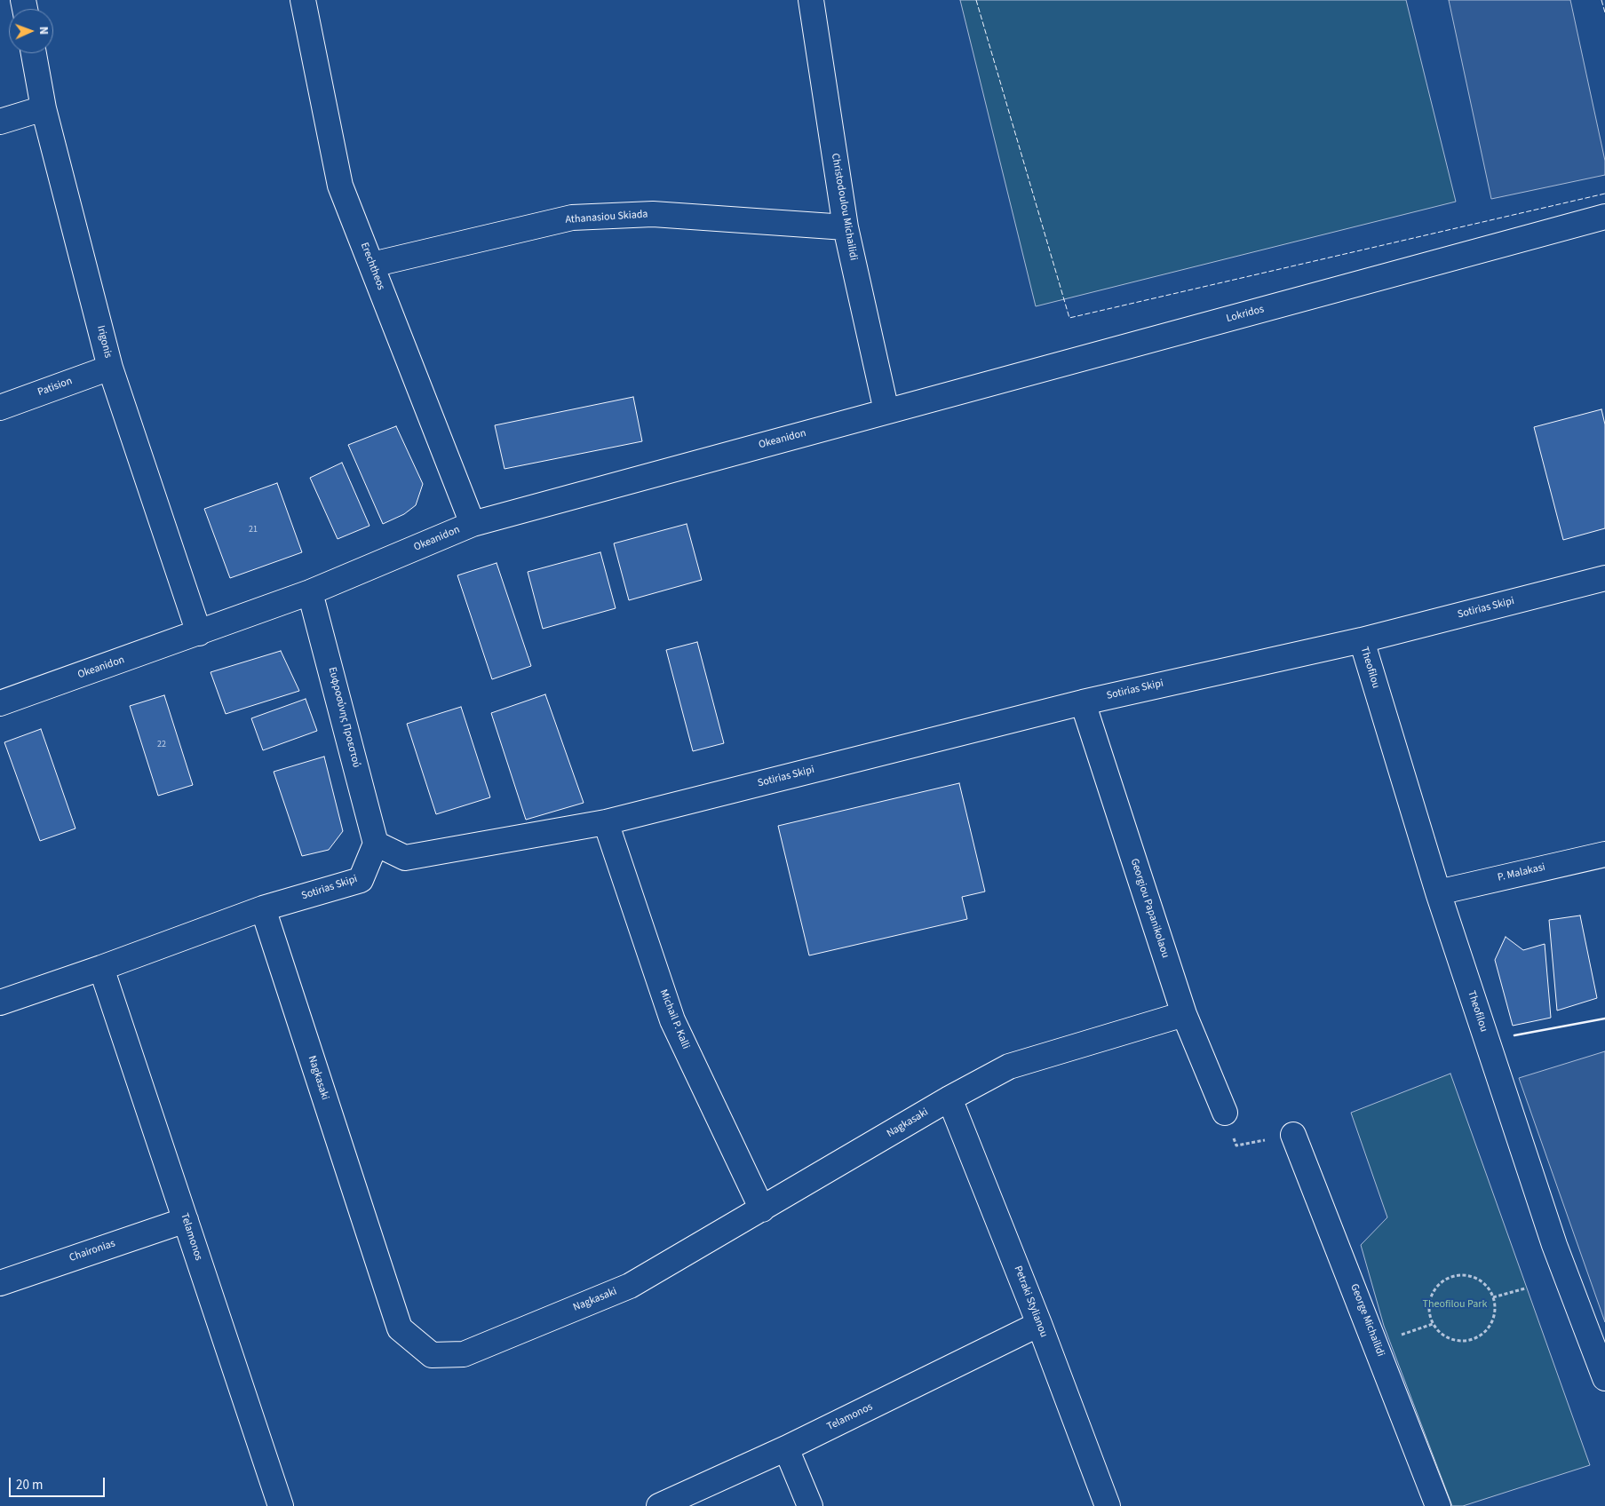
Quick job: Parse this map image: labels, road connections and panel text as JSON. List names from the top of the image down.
{
  "streets": {
    "street": [
      "Christodoulou Michailidi",
      "Athanasiou Skiada",
      "Erechtheos",
      "Lokridos",
      "Irigonis",
      "Patision",
      "Okeanidon",
      "Sotirias Skipi",
      "Theofilou",
      "Ευφροσύνης Προεστού",
      "P. Malakasi",
      "Georgiou Papanikolaou",
      "Michail P. Kalli",
      "Nagkasaki",
      "Telamonos",
      "Chaironias",
      "Petraki Stylianou",
      "George Michailidi"
    ]
  },
  "crossings": [
    ["Christodoulou Michailidi", "Athanasiou Skiada"],
    ["Christodoulou Michailidi", "Lokridos"],
    ["Christodoulou Michailidi", "Okeanidon"],
    ["Athanasiou Skiada", "Erechtheos"],
    ["Erechtheos", "Okeanidon"],
    ["Lokridos", "Okeanidon"],
    ["Irigonis", "Patision"],
    ["Irigonis", "Okeanidon"],
    ["Okeanidon", "Ευφροσύνης Προεστού"],
    ["Sotirias Skipi", "Theofilou"],
    ["Sotirias Skipi", "Ευφροσύνης Προεστού"],
    ["Sotirias Skipi", "Georgiou Papanikolaou"],
    ["Sotirias Skipi", "Michail P. Kalli"],
    ["Sotirias Skipi", "Nagkasaki"],
    ["Sotirias Skipi", "Telamonos"],
    ["Theofilou", "P. Malakasi"],
    ["Georgiou Papanikolaou", "Nagkasaki"],
    ["Michail P. Kalli", "Nagkasaki"],
    ["Nagkasaki", "Petraki Stylianou"],
    ["Telamonos", "Chaironias"],
    ["Telamonos", "Petraki Stylianou"]
  ],
  "parks": ["Theofilou Park"],
  "house_numbers": ["21", "22"],
  "scale_bar": "20 m",
  "north": "right"
}
